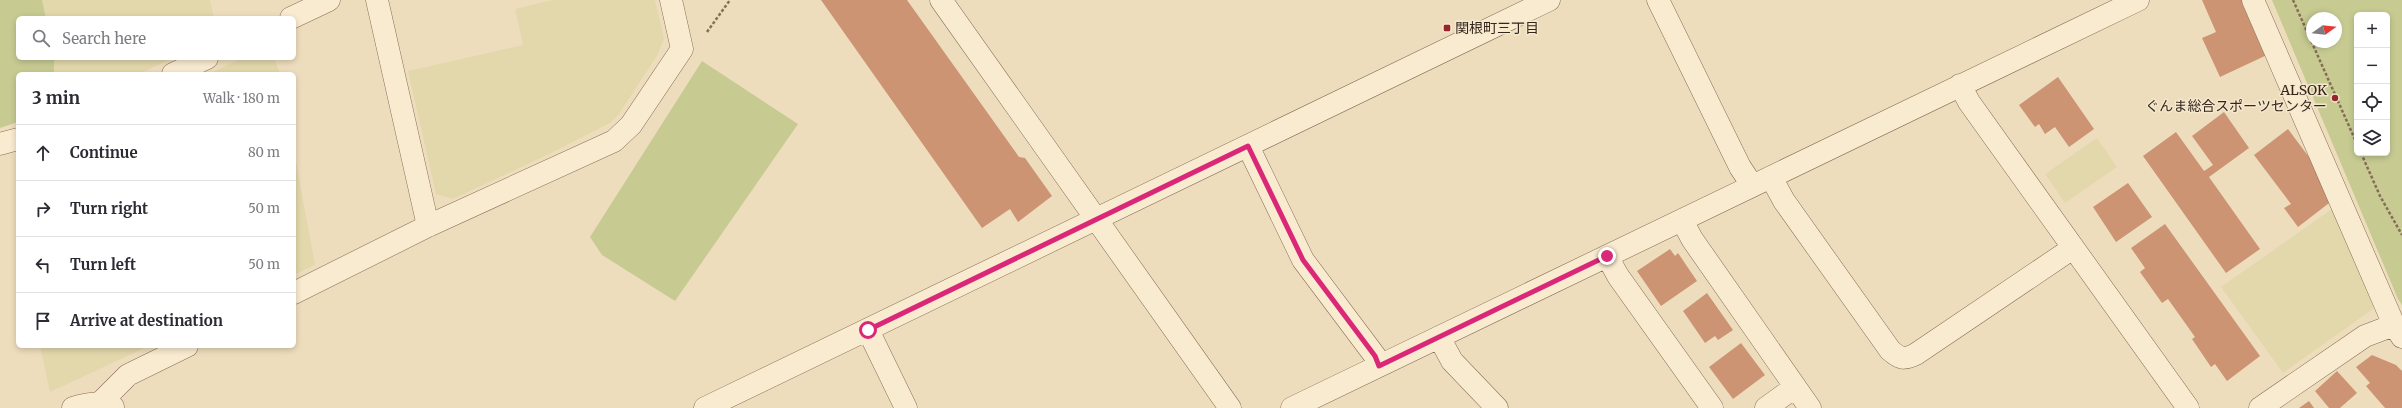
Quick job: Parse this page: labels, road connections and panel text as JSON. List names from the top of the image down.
{
  "places": {
    "transit": ["関根町三丁目"],
    "other": ["ALSOK ぐんま総合スポーツセンター"]
  },
  "north": "right",
  "page": {
    "map_buttons": ["+", "−"],
    "search": "Search here",
    "heading": ["3 min", "Walk · 180 m"],
    "list": [
      ["Continue", "80 m"],
      ["Turn right", "50 m"],
      ["Turn left", "50 m"],
      "Arrive at destination"
    ]
  }
}
